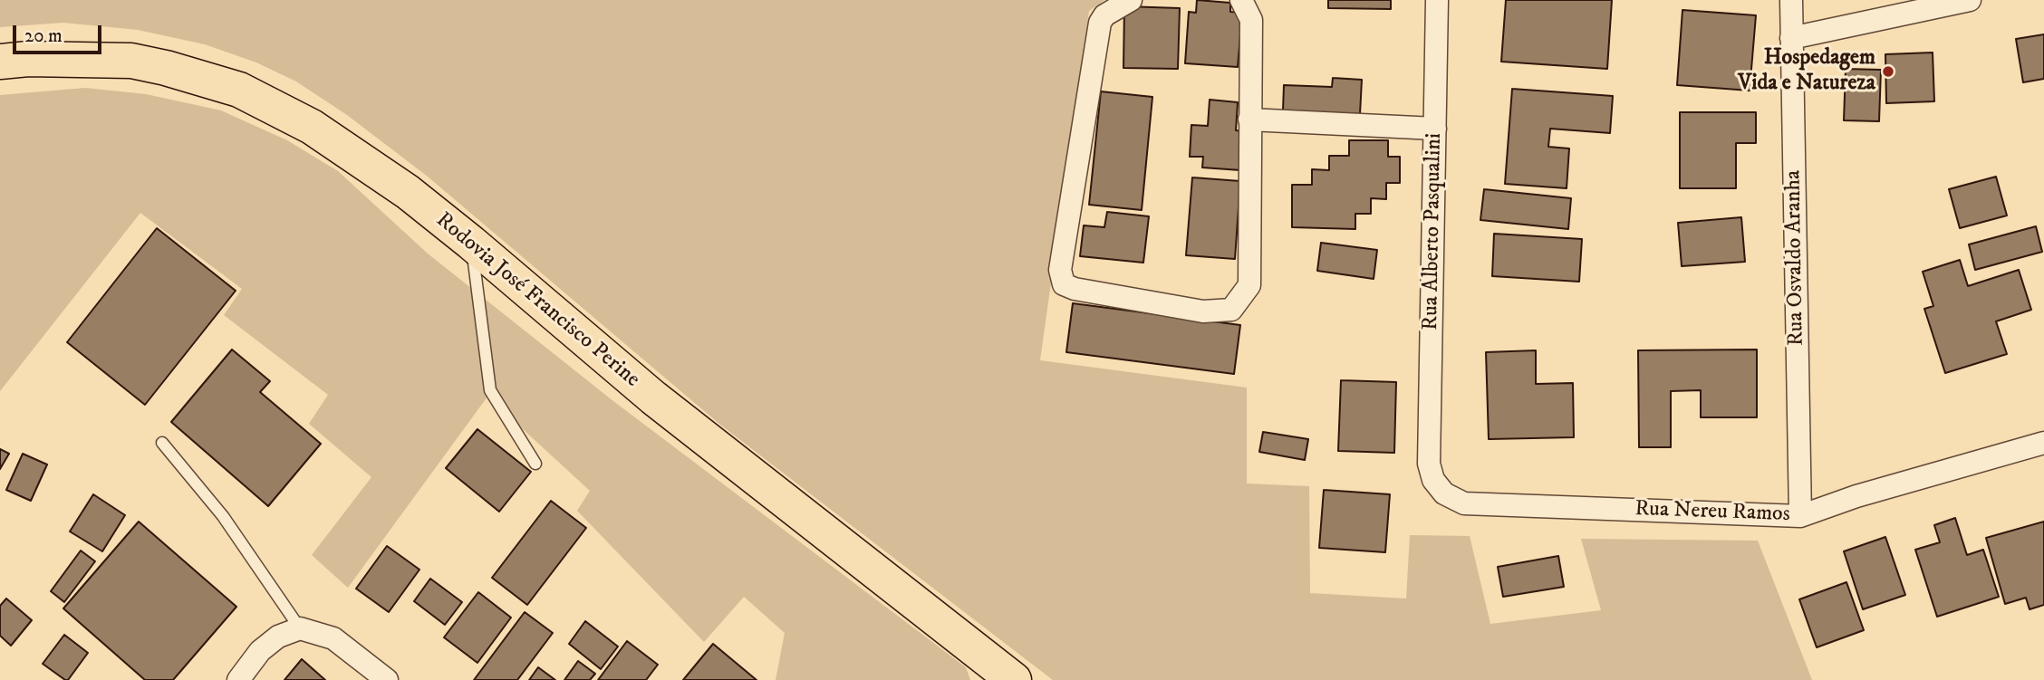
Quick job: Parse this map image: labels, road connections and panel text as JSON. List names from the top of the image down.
{
  "streets": {
    "main road": ["Rodovia José Francisco Perine"],
    "street": ["Rua Alberto Pasqualini", "Rua Osvaldo Aranha", "Rua Nereu Ramos"]
  },
  "crossings": [
    ["Rua Alberto Pasqualini", "Rua Nereu Ramos"],
    ["Rua Osvaldo Aranha", "Rua Nereu Ramos"]
  ],
  "places": ["Hospedagem Vida e Natureza"],
  "scale_bar": "20 m"
}
